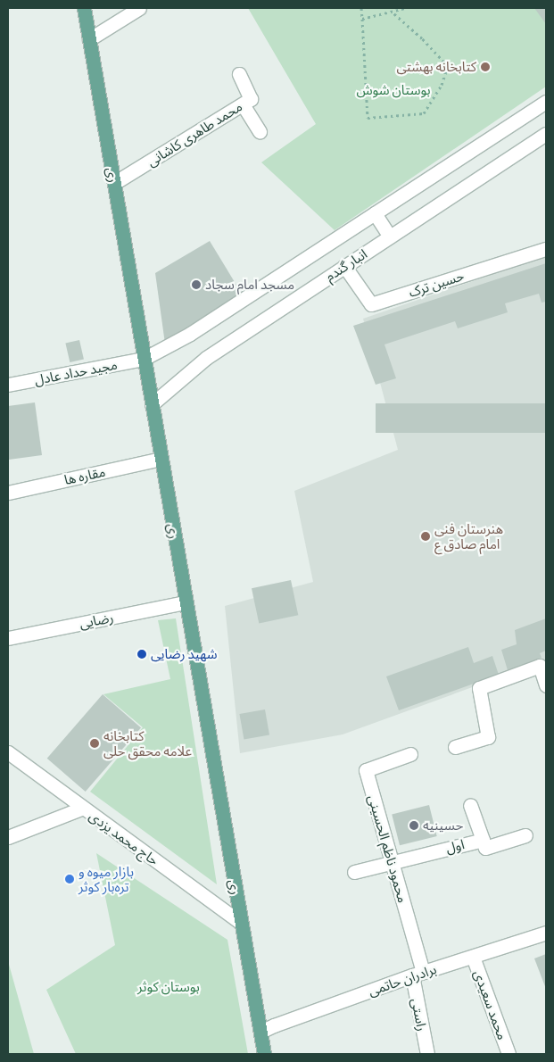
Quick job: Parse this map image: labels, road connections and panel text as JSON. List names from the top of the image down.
{
  "streets": {
    "main road": ["ری"],
    "street": [
      "محمد طاهری کاشانی",
      "انبار گندم",
      "حسین ترک",
      "مجید حداد عادل",
      "مقاره ها",
      "رضایی",
      "حاج محمد یزدی",
      "اول",
      "محمود ناظم الحسینی",
      "برادران حاتمی",
      "محمد سعیدی",
      "راستی"
    ]
  },
  "crossings": [
    ["محمد طاهری کاشانی", "ری"],
    ["ری", "انبار گندم"],
    ["ری", "مجید حداد عادل"],
    ["ری", "مقاره ها"],
    ["ری", "رضایی"],
    ["ری", "حاج محمد یزدی"],
    ["ری", "برادران حاتمی"],
    ["انبار گندم", "حسین ترک"],
    ["انبار گندم", "مجید حداد عادل"],
    ["اول", "محمود ناظم الحسینی"],
    ["محمود ناظم الحسینی", "برادران حاتمی"],
    ["محمود ناظم الحسینی", "راستی"],
    ["برادران حاتمی", "محمد سعیدی"],
    ["برادران حاتمی", "راستی"]
  ],
  "parks": ["بوستان شوش", "بوستان کوثر"],
  "places": [
    "کتابخانه بهشتی",
    "مسجد امام سجاد",
    "هنرستان فنی امام صادق ع",
    "شهید رضایی",
    "کتابخانه علامه محقق حلی",
    "حسینیه",
    "بازار میوه و تره‌بار کوثر"
  ]
}
